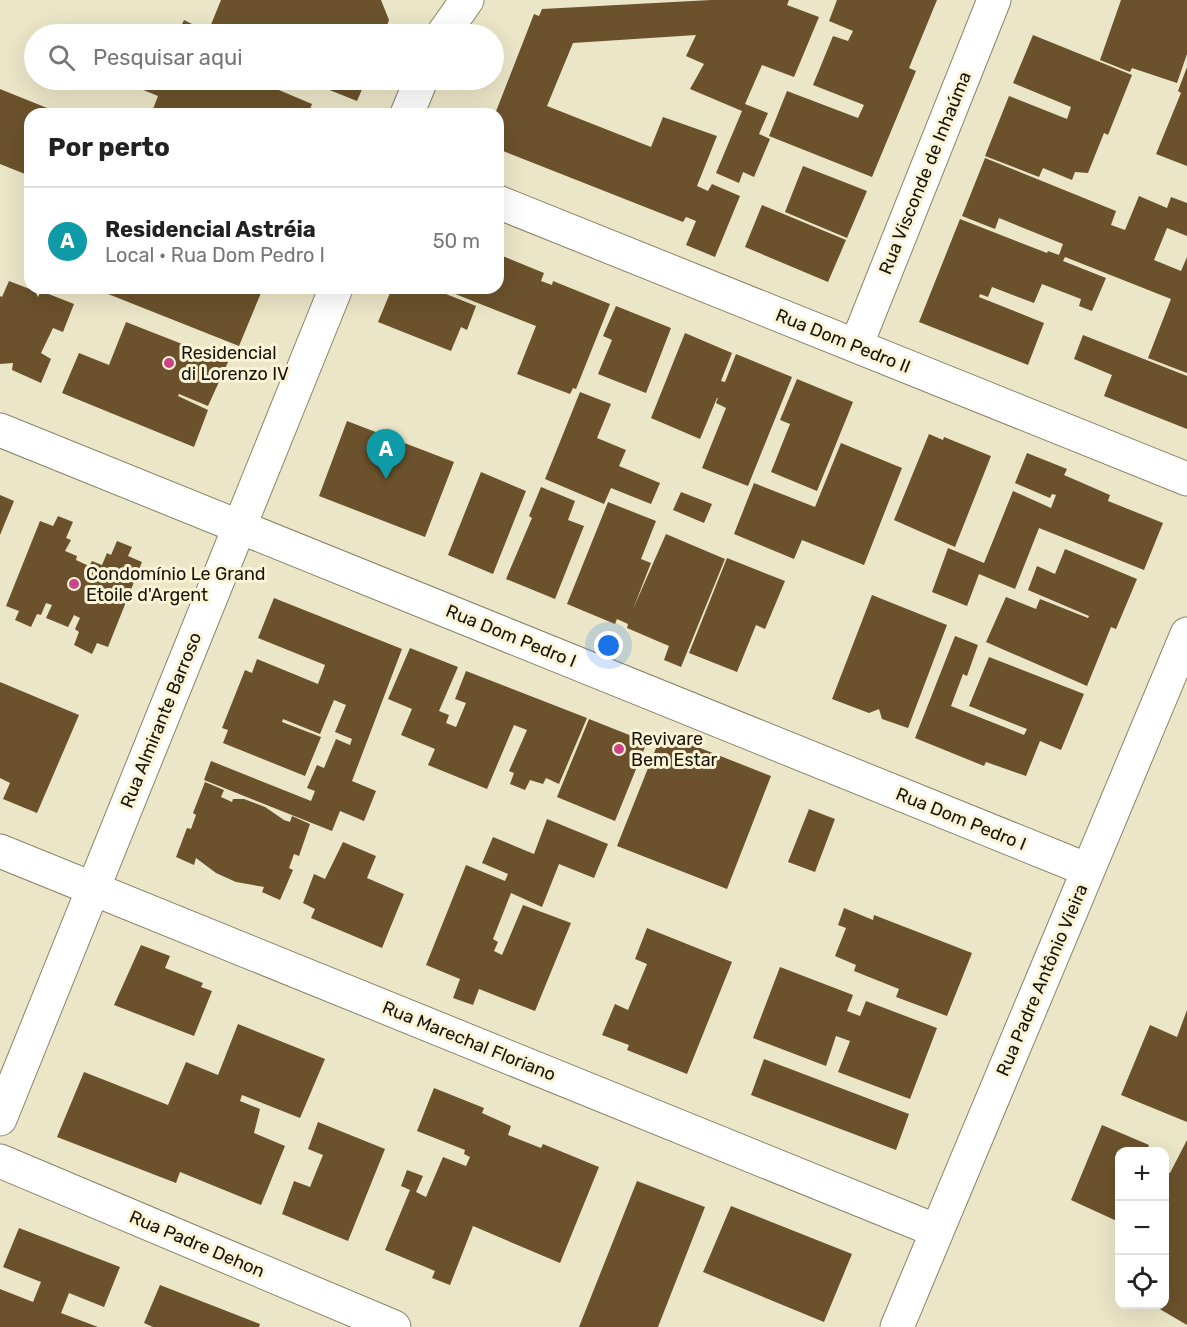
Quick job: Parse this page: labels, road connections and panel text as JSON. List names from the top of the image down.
{
  "streets": {
    "street": [
      "Rua Visconde de Inhaúma",
      "Rua Dom Pedro II",
      "Rua Dom Pedro I",
      "Rua Almirante Barroso",
      "Rua Padre Antônio Vieira",
      "Rua Marechal Floriano",
      "Rua Padre Dehon"
    ]
  },
  "crossings": [
    ["Rua Visconde de Inhaúma", "Rua Dom Pedro II"],
    ["Rua Dom Pedro I", "Rua Almirante Barroso"],
    ["Rua Dom Pedro I", "Rua Padre Antônio Vieira"],
    ["Rua Almirante Barroso", "Rua Marechal Floriano"],
    ["Rua Padre Antônio Vieira", "Rua Marechal Floriano"]
  ],
  "places": ["Residencial di Lorenzo IV", "Condomínio Le Grand Etoile d'Argent", "Revivare Bem Estar"],
  "page": {
    "search": "Pesquisar aqui",
    "heading": "Por perto",
    "list": [
      {
        "mark": "A",
        "name": "Residencial Astréia",
        "note": "Local · Rua Dom Pedro I",
        "value": "50 m"
      }
    ],
    "pins": "A",
    "map_buttons": ["+", "−"]
  }
}
